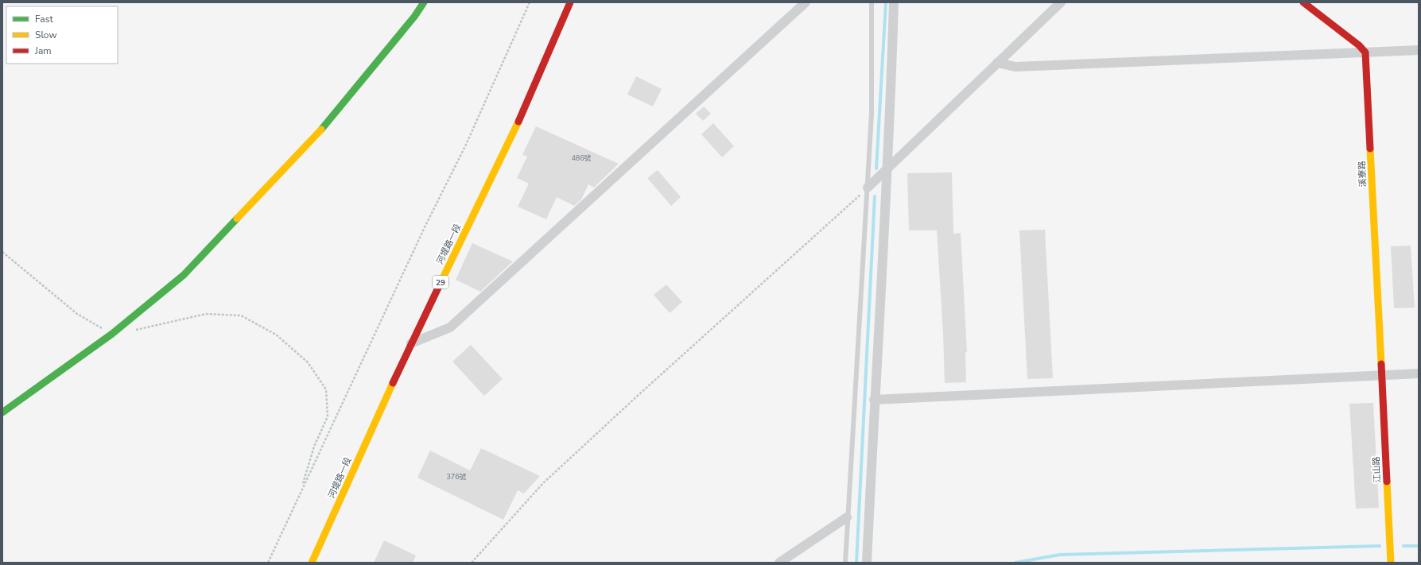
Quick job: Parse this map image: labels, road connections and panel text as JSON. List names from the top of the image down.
{
  "streets": {
    "street": [
      "溪寮路",
      "河堤路一段",
      "29",
      "江山路"
    ]
  },
  "crossings": [
    ["溪寮路", "江山路"]
  ],
  "house_numbers": ["486號", "376號"],
  "legend": ["Fast", "Slow", "Jam"]
}
